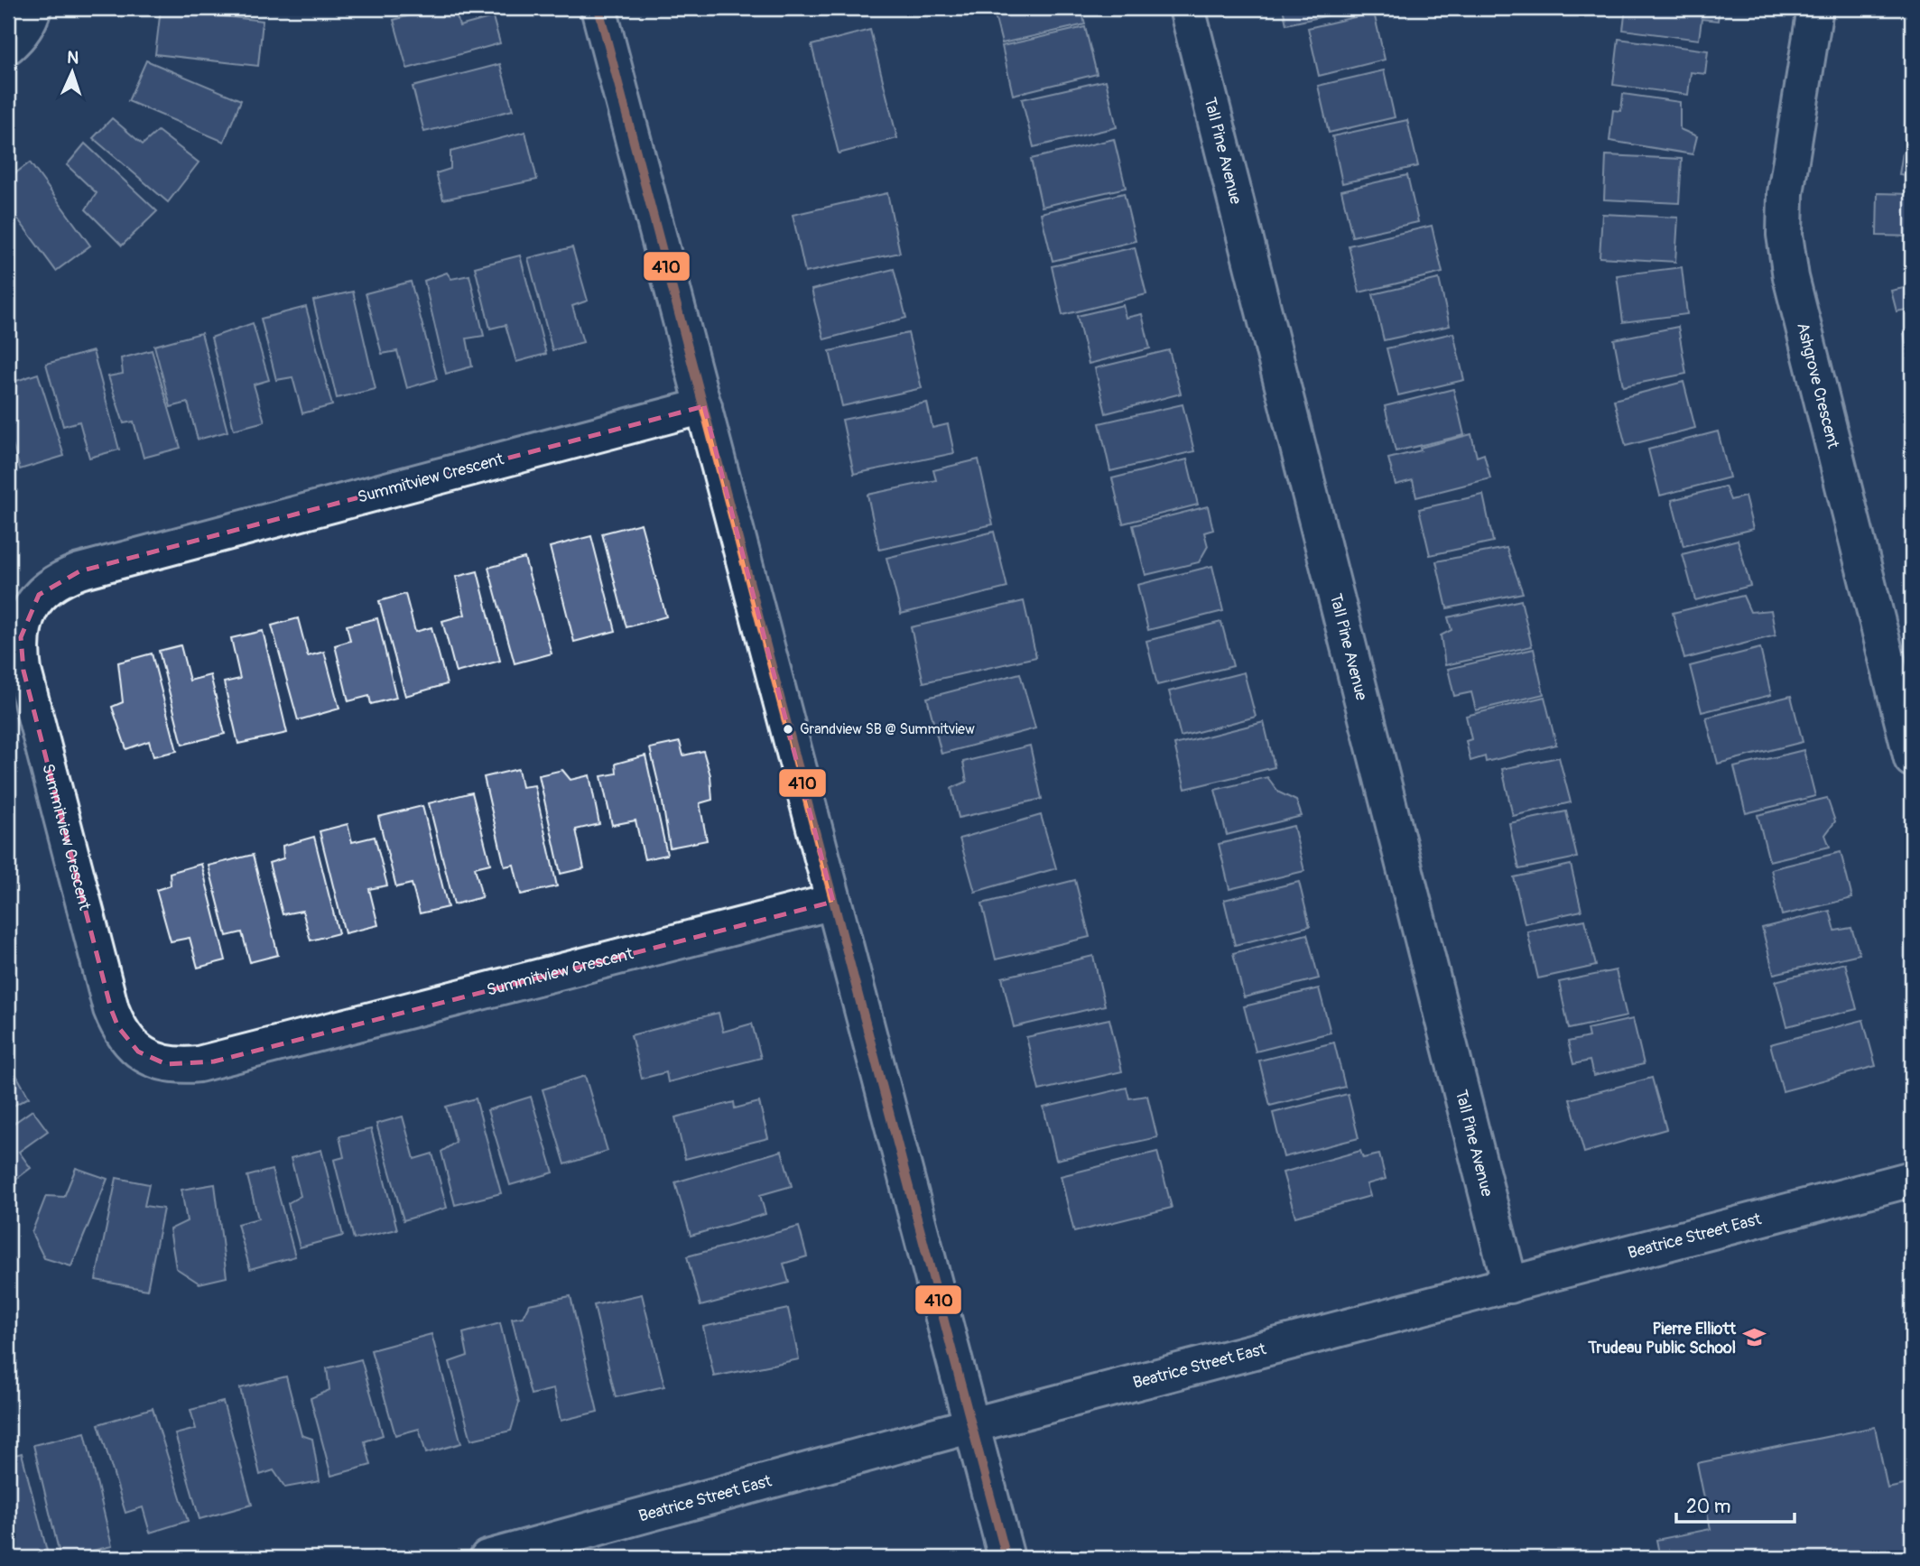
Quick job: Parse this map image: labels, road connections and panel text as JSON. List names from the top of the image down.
{
  "streets": {
    "street": [
      "Tall Pine Avenue",
      "Ashgrove Crescent",
      "Summitview Crescent",
      "Beatrice Street East"
    ]
  },
  "crossings": [
    ["Tall Pine Avenue", "Beatrice Street East"]
  ],
  "places": {
    "other": ["Grandview SB @ Summitview"],
    "school or university": ["Pierre Elliott Trudeau Public School"]
  },
  "lines": ["transit line 410"],
  "scale_bar": "20 m",
  "north": "top"
}
